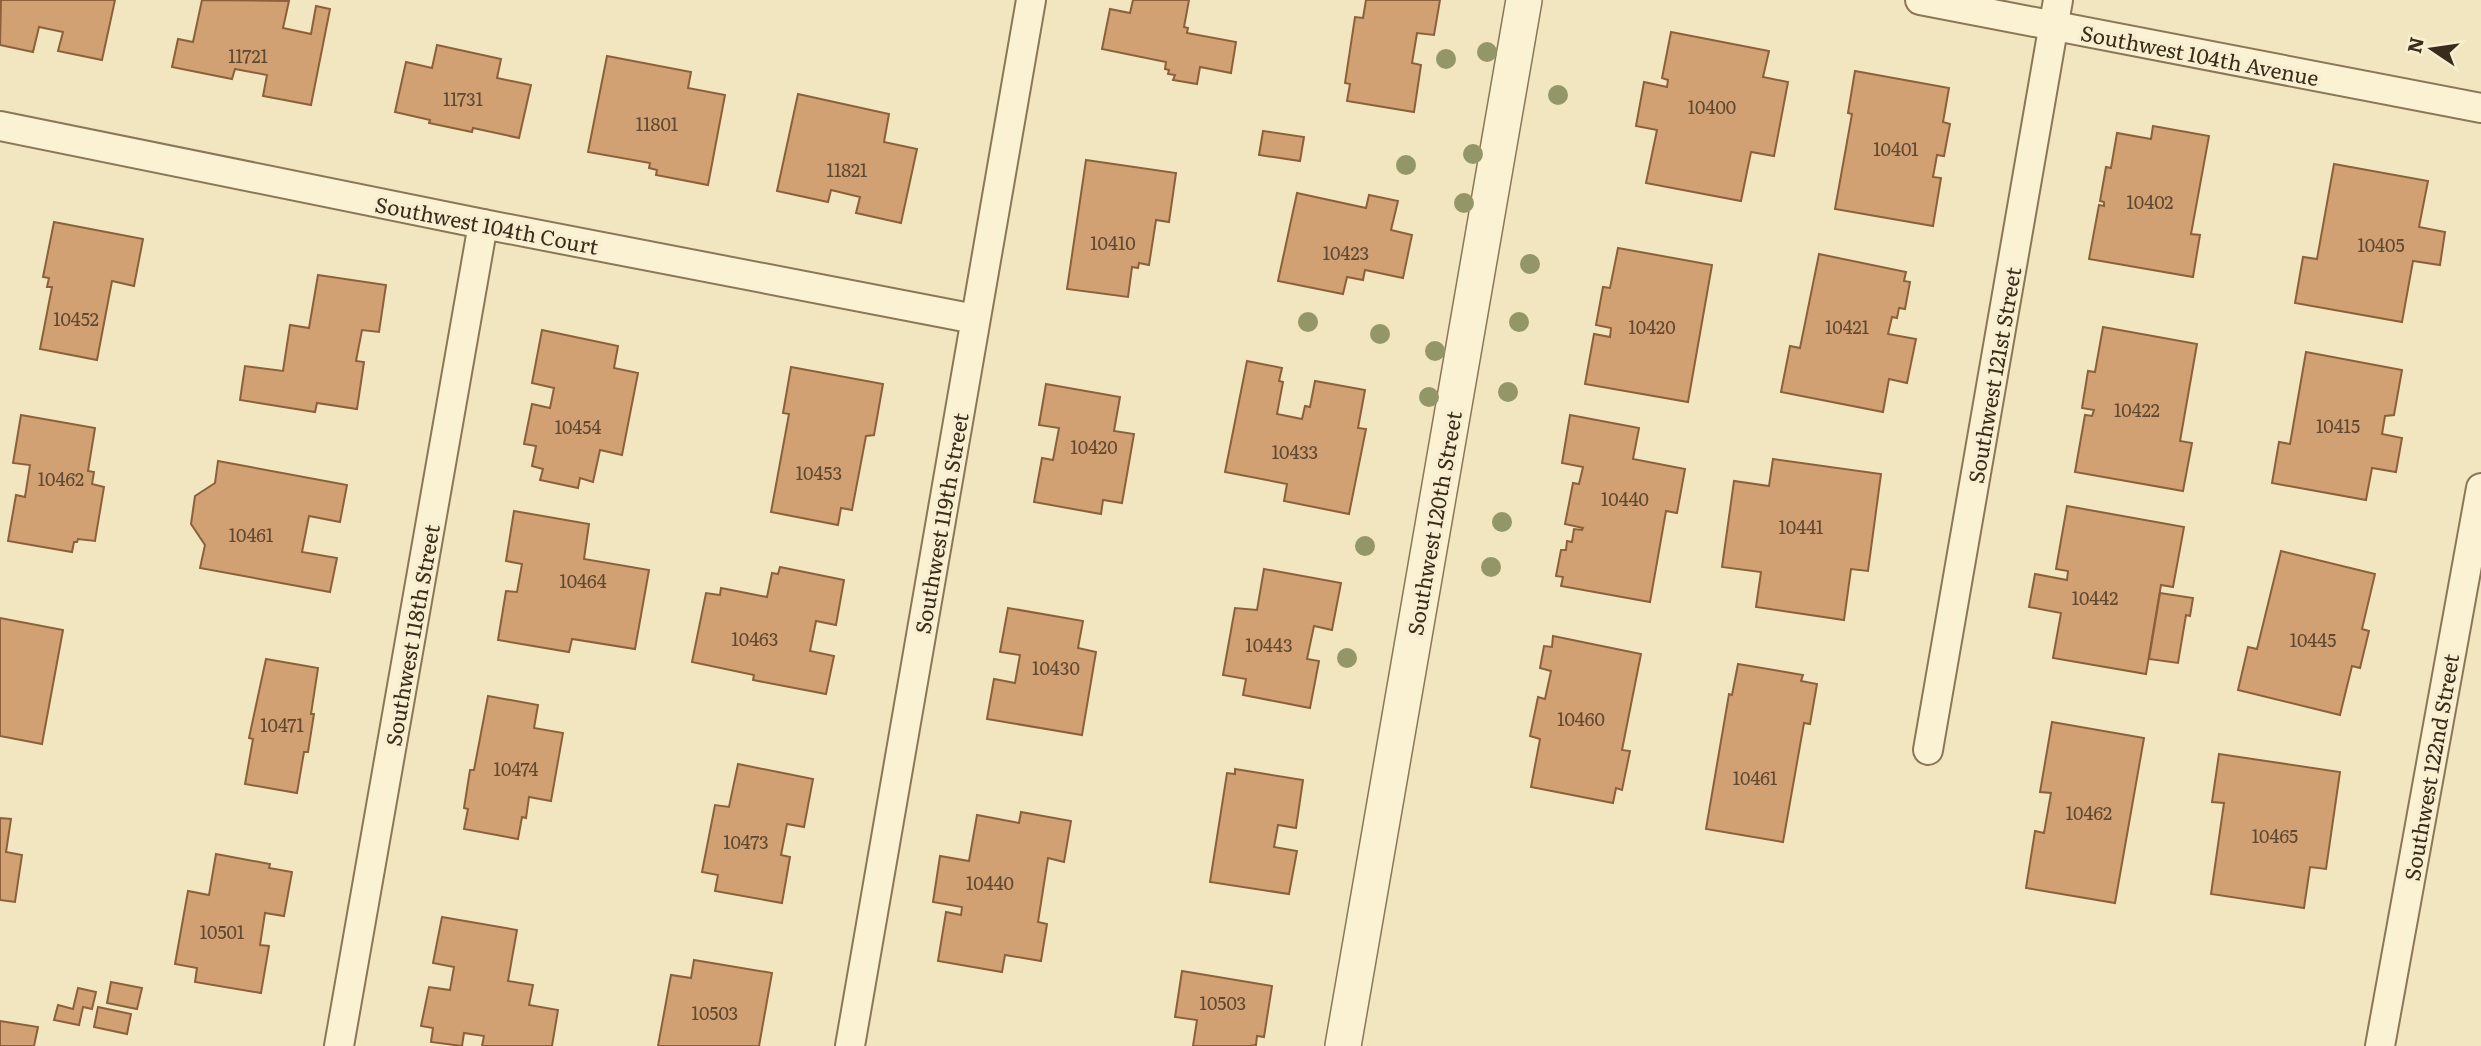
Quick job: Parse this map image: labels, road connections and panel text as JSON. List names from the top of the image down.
{
  "streets": {
    "street": [
      "Southwest 104th Avenue",
      "Southwest 104th Court",
      "Southwest 121st Street",
      "Southwest 119th Street",
      "Southwest 120th Street",
      "Southwest 118th Street",
      "Southwest 122nd Street"
    ]
  },
  "crossings": [
    ["Southwest 104th Avenue", "Southwest 121st Street"],
    ["Southwest 104th Court", "Southwest 119th Street"],
    ["Southwest 104th Court", "Southwest 118th Street"]
  ],
  "house_numbers": [
    "11721",
    "11731",
    "10400",
    "11801",
    "10401",
    "11821",
    "10402",
    "10410",
    "10405",
    "10423",
    "10452",
    "10420",
    "10421",
    "10422",
    "10415",
    "10454",
    "10420",
    "10433",
    "10453",
    "10462",
    "10440",
    "10441",
    "10461",
    "10464",
    "10442",
    "10463",
    "10445",
    "10443",
    "10430",
    "10460",
    "10471",
    "10474",
    "10461",
    "10462",
    "10465",
    "10473",
    "10440",
    "10501",
    "10503",
    "10503"
  ],
  "north": "left"
}
